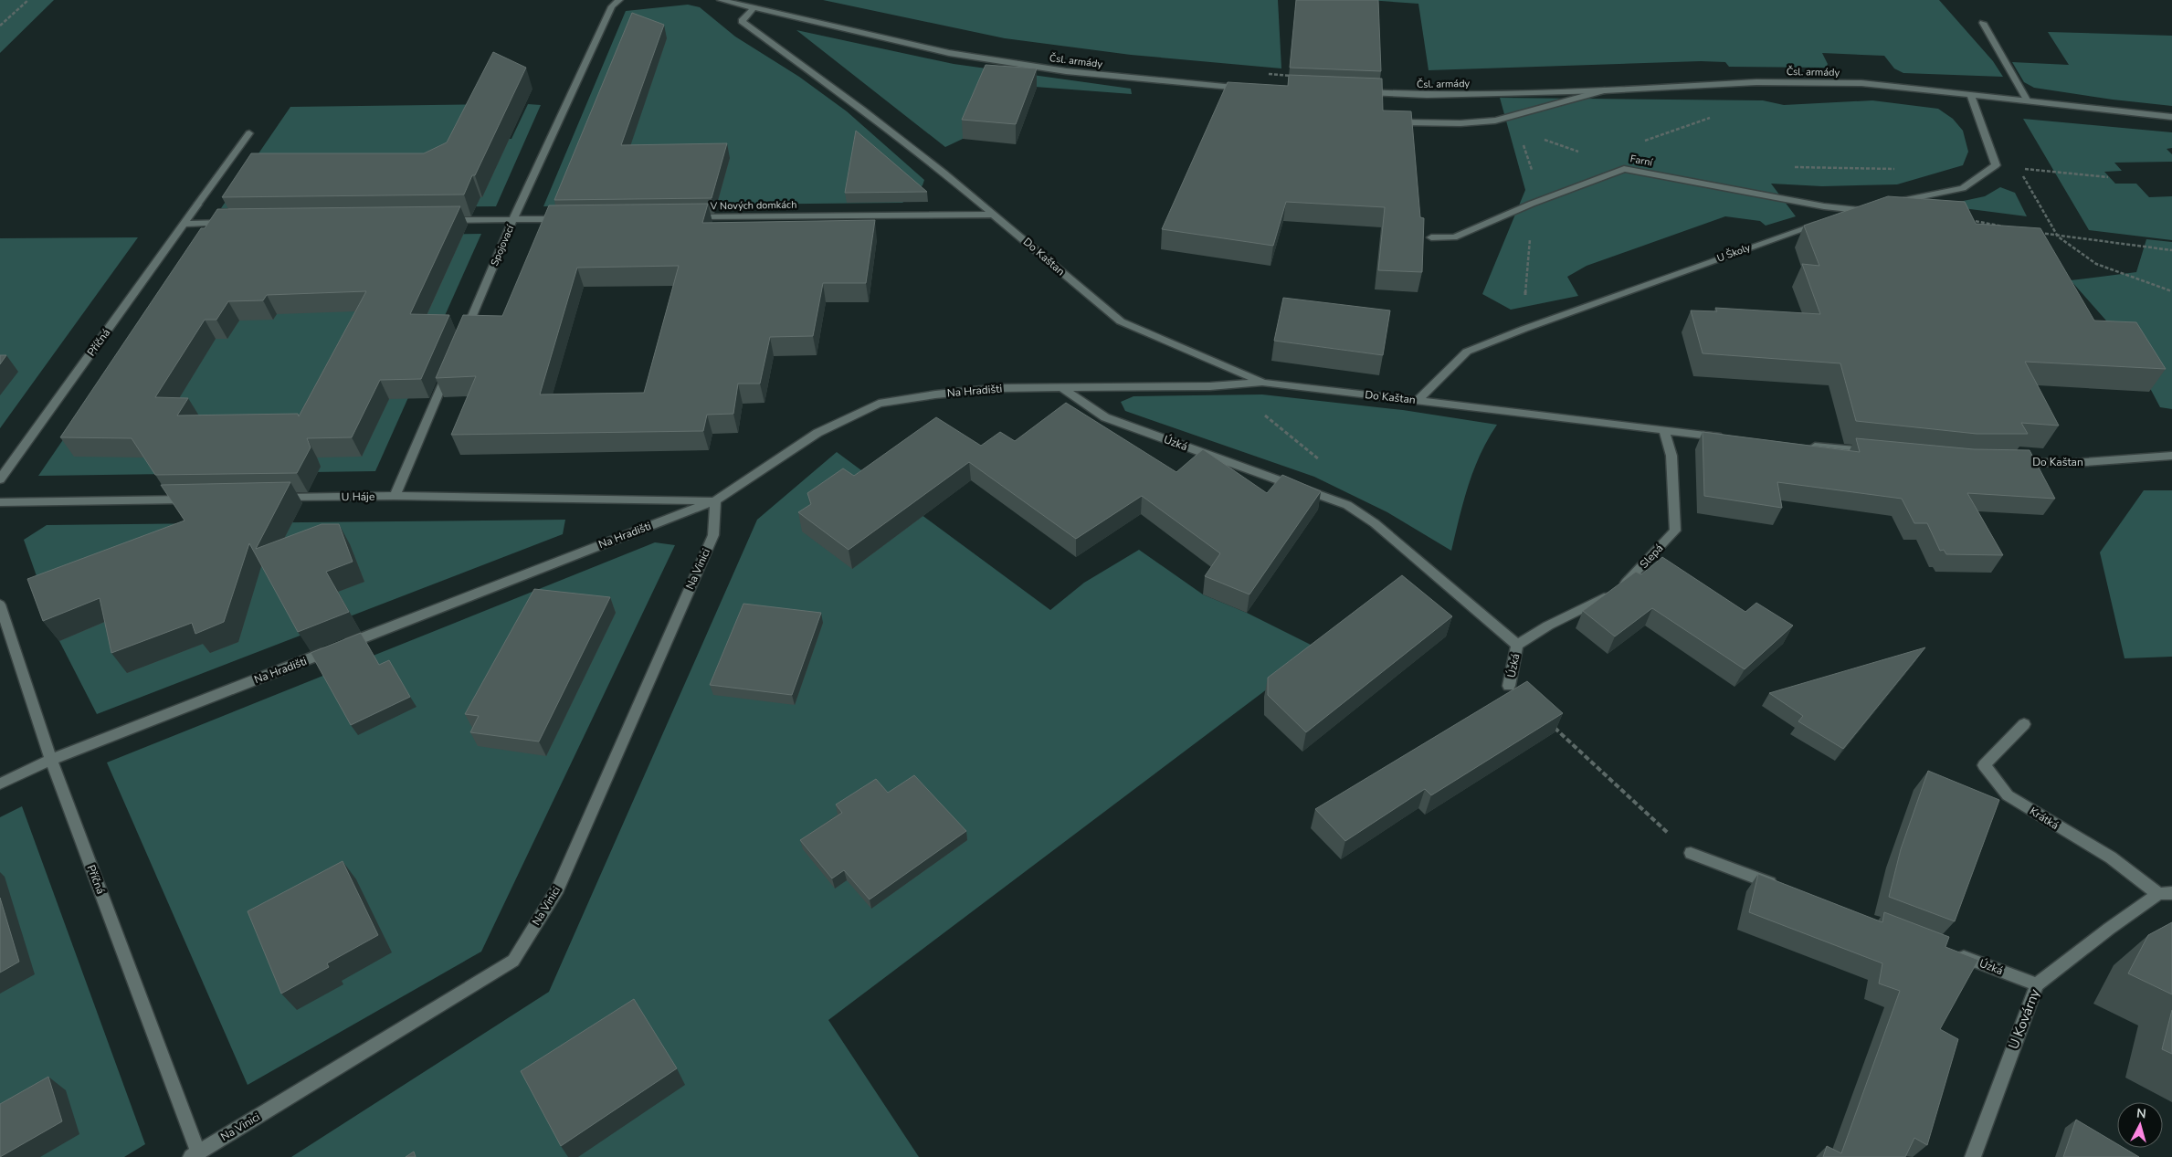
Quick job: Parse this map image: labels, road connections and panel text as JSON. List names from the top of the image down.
{
  "streets": {
    "street": [
      "Čsl. armády",
      "Farní",
      "V Nových domkách",
      "Spojovací",
      "U Školy",
      "Do Kaštan",
      "Příčná",
      "Na Hradišti",
      "Úzká",
      "U Háje",
      "Slepá",
      "Na Vinici",
      "Krátká",
      "U Kovárny"
    ]
  },
  "crossings": [
    ["Čsl. armády", "Do Kaštan"],
    ["Farní", "U Školy"],
    ["V Nových domkách", "Do Kaštan"],
    ["U Školy", "Do Kaštan"],
    ["Do Kaštan", "Na Hradišti"],
    ["Do Kaštan", "Slepá"],
    ["Příčná", "Na Hradišti"],
    ["Příčná", "Na Vinici"],
    ["Na Hradišti", "Úzká"],
    ["Na Hradišti", "U Háje"],
    ["Na Hradišti", "Na Vinici"],
    ["Úzká", "Slepá"],
    ["Úzká", "U Kovárny"],
    ["U Háje", "Na Vinici"],
    ["Krátká", "U Kovárny"]
  ],
  "north": "top"
}
